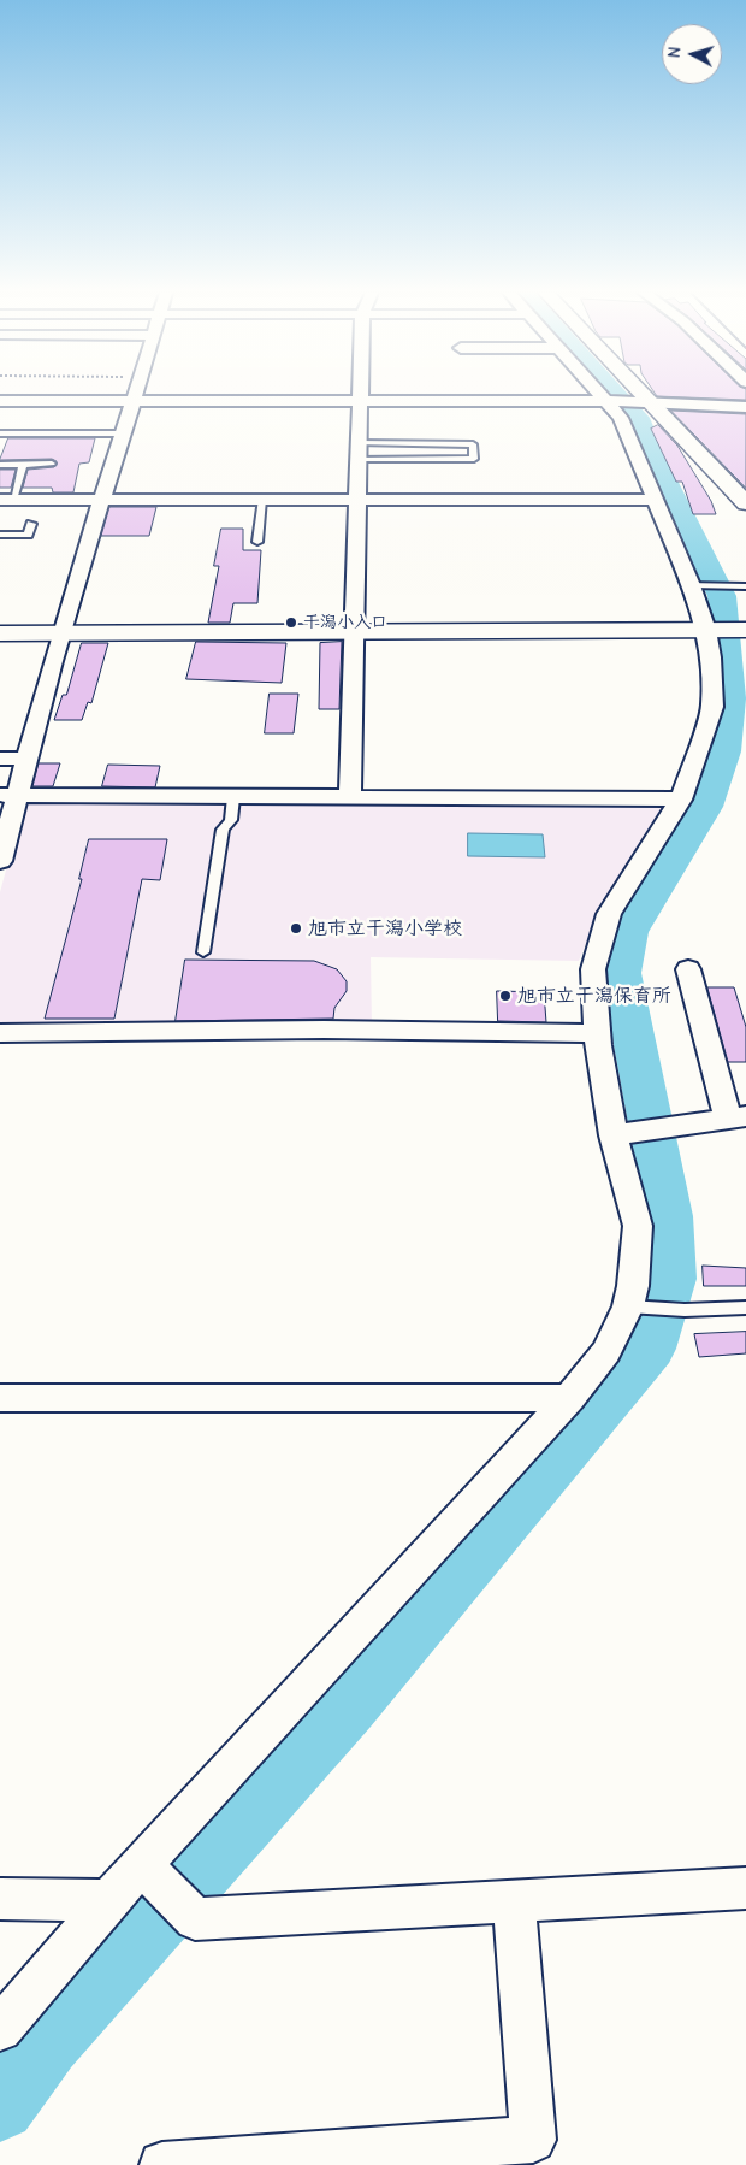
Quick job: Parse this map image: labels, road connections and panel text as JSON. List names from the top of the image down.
{
  "places": ["干潟小入口", "旭市立干潟小学校", "旭市立干潟保育所"],
  "north": "left"
}
